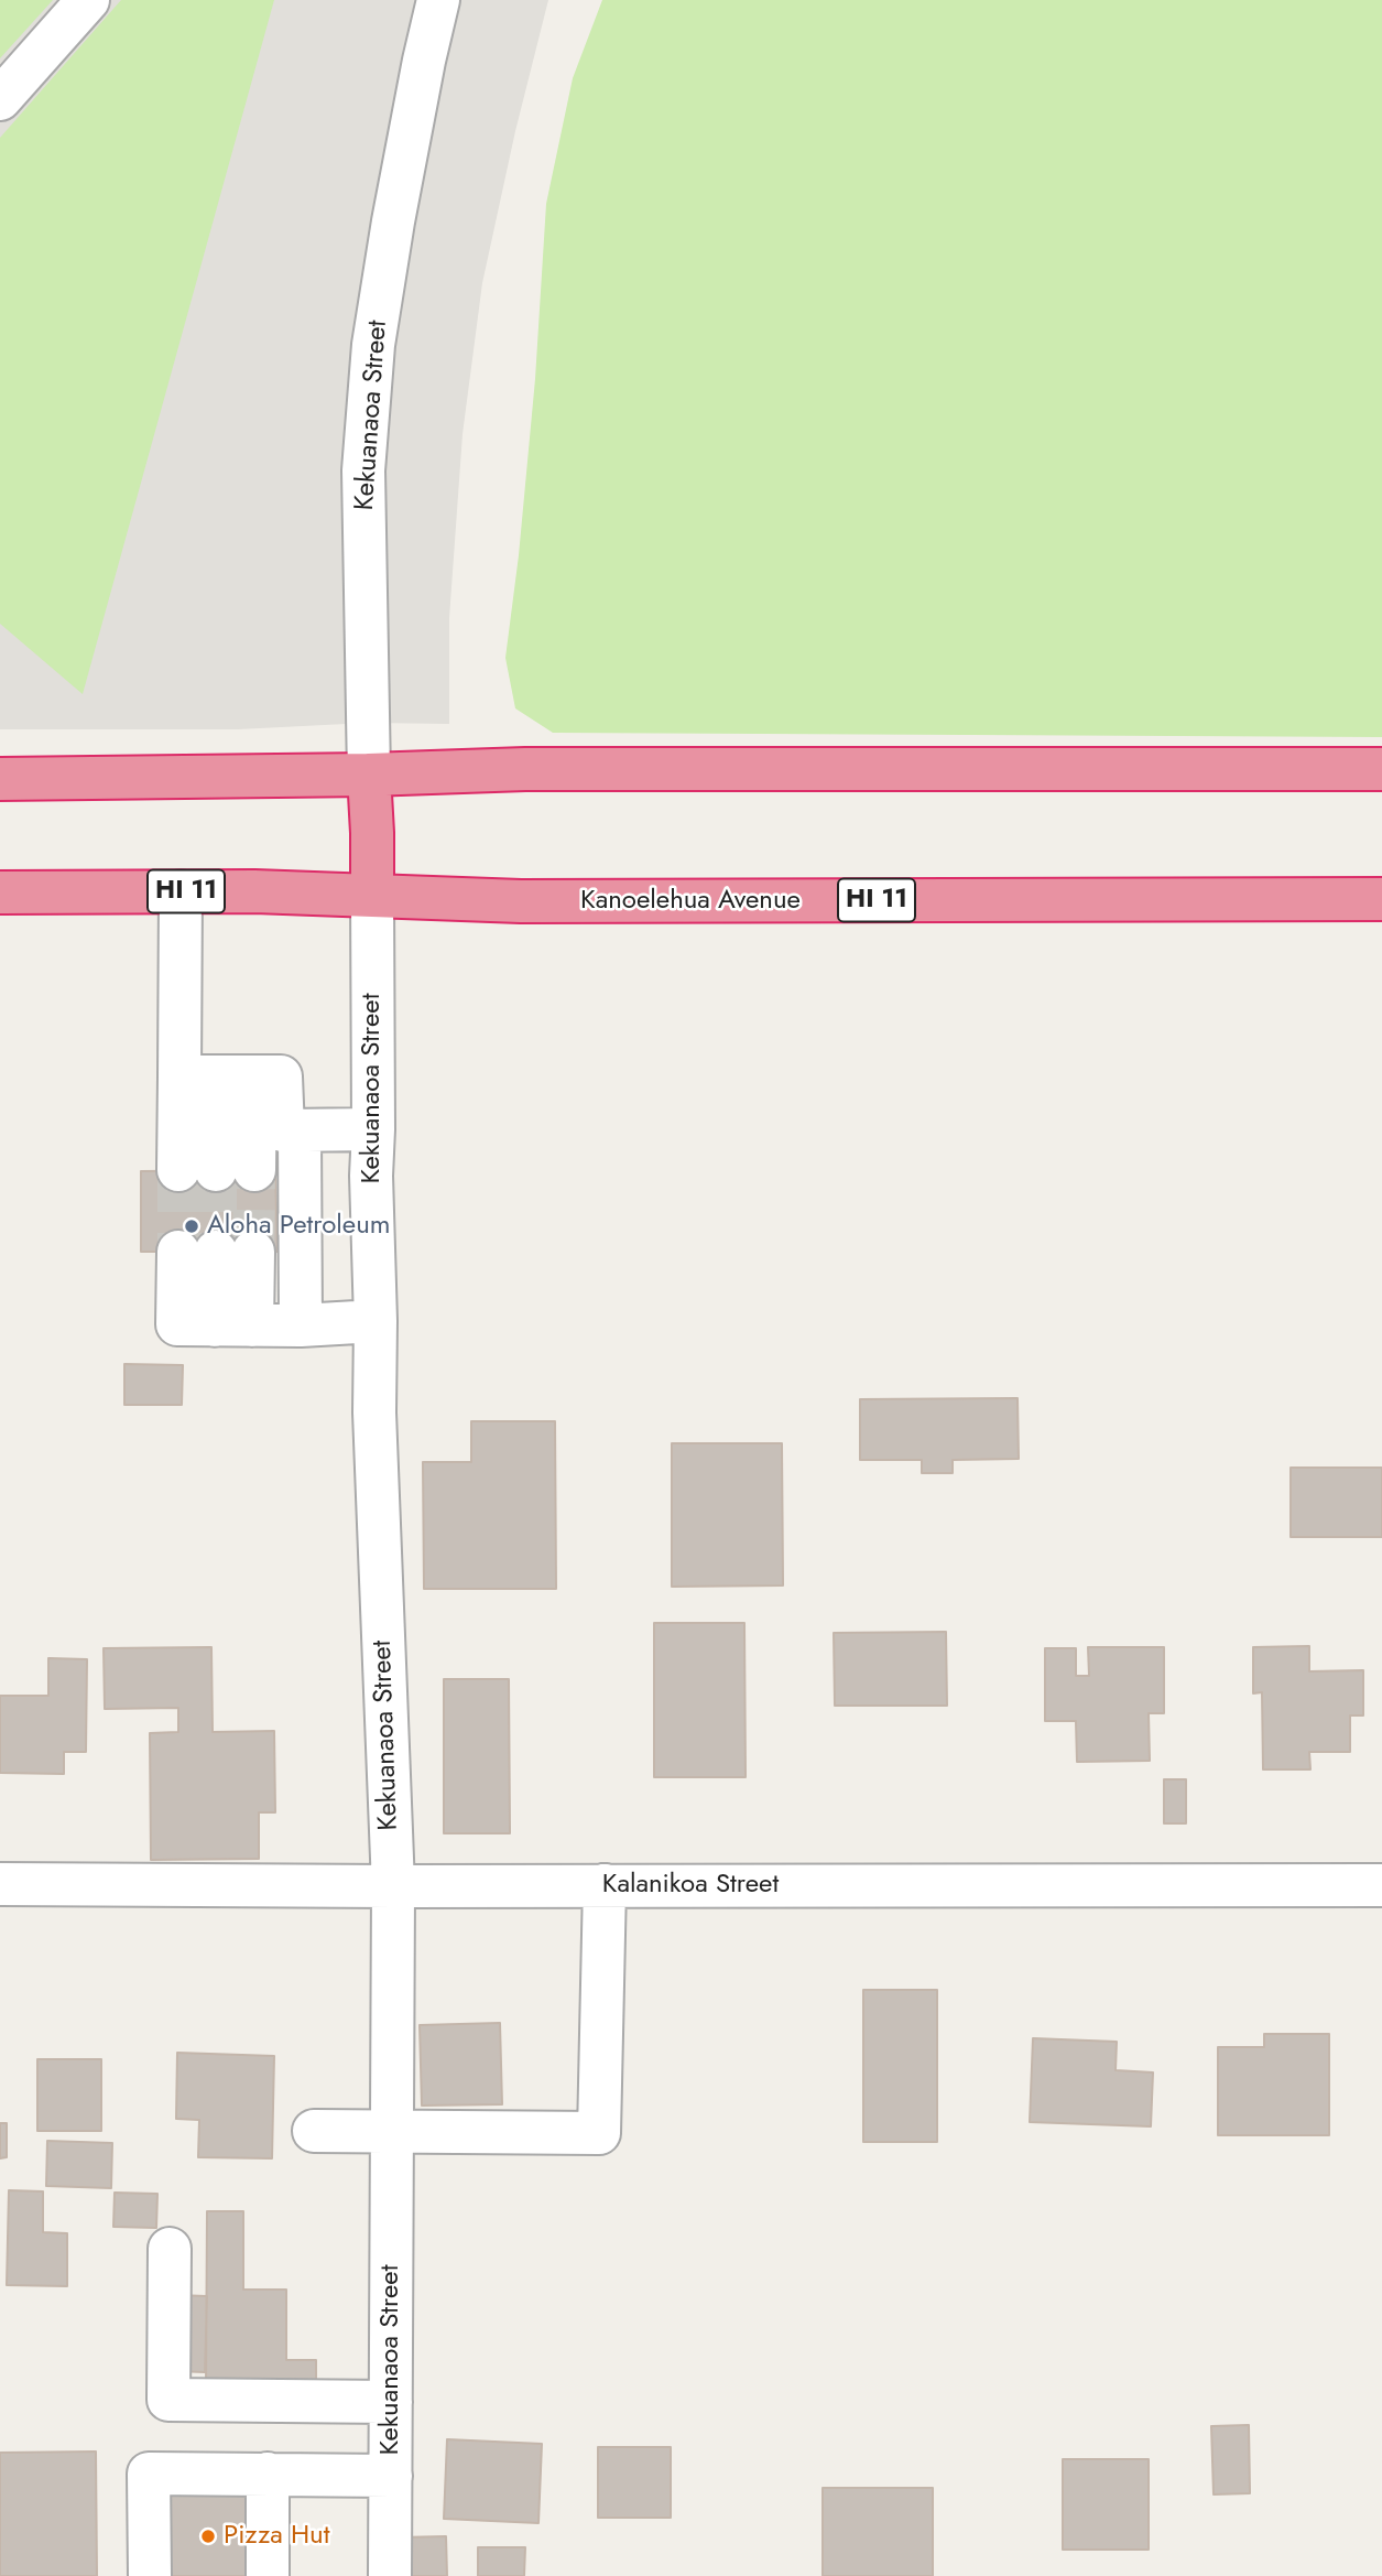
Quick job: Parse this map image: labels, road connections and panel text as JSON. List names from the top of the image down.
{
  "streets": {
    "highway": ["HI 11", "Kanoelehua Avenue"],
    "street": ["Kekuanaoa Street", "Kalanikoa Street"]
  },
  "crossings": [
    ["Kekuanaoa Street", "Kanoelehua Avenue"],
    ["Kekuanaoa Street", "Kalanikoa Street"]
  ],
  "places": ["Aloha Petroleum", "Pizza Hut"]
}
